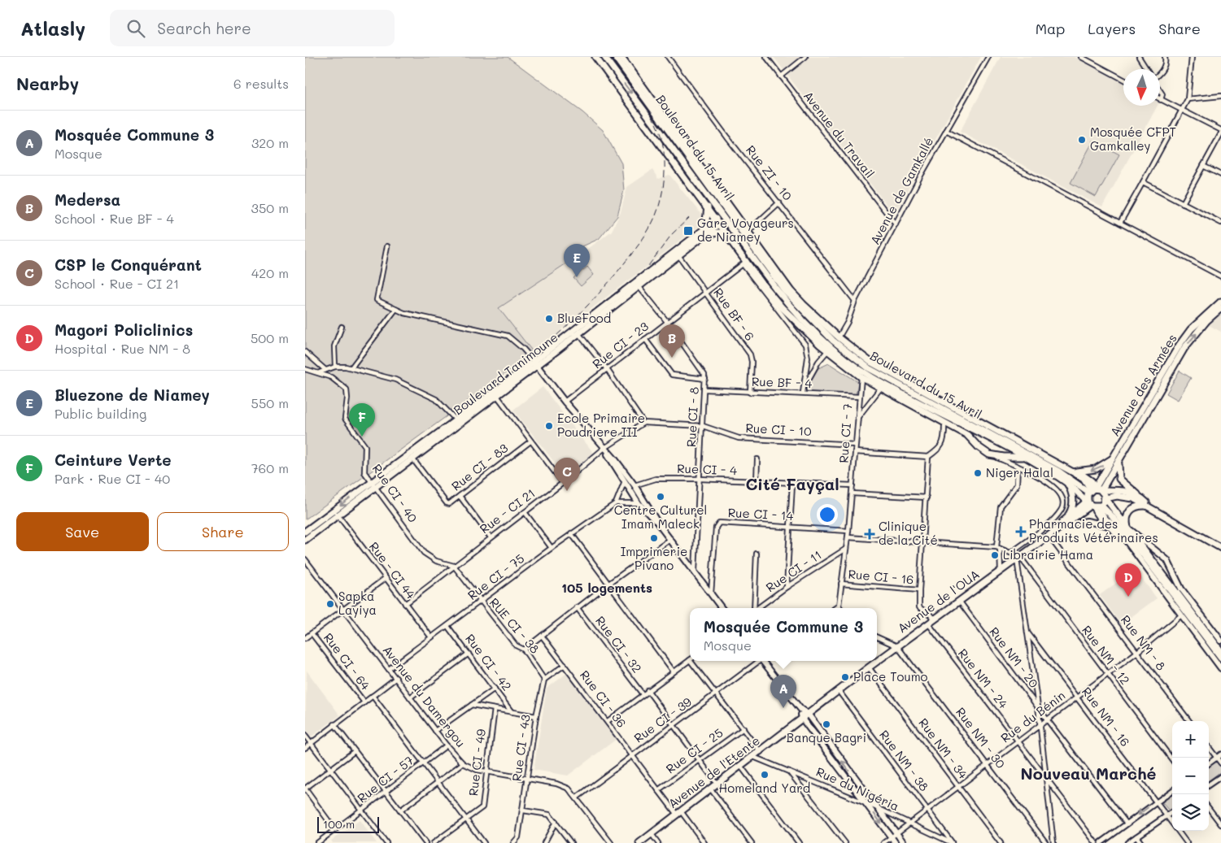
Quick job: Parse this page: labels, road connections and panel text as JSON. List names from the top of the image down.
{
  "streets": {
    "main road": [
      "Boulevard du 15 Avril",
      "Boulevard Tanimoune",
      "Avenue des Armées",
      "Avenue de l'OUA",
      "Avenue de l'Etente"
    ],
    "street": [
      "Avenue du Travail",
      "Rue ZI - 10",
      "Avenue de Gamkallé",
      "Rue BF - 6",
      "Rue CI - 23",
      "Rue BF - 4",
      "Rue CI - 8",
      "Rue CI - 10",
      "Rue CI - 7",
      "Rue CI - 83",
      "Rue CI - 4",
      "Rue CI - 40",
      "Rue - CI 21",
      "Rue CI - 14",
      "Rue - CI 44",
      "Rue CI - 11",
      "Rue CI - 75",
      "Rue CI - 16",
      "RUE CI - 38",
      "Rue NM - 8",
      "Rue CI - 32",
      "Rue NM - 12",
      "Rue NM - 20",
      "Rue CI - 64",
      "Rue CI - 42",
      "Rue NM - 24",
      "Avenue du Damergou",
      "Rue CI - 36",
      "Rue du Bénin",
      "Rue NM - 16",
      "Rue CI - 39",
      "Rue NM - 30",
      "Rue CI - 43",
      "Rue NM - 34",
      "Rue CI - 25",
      "Rue NM - 38",
      "Rue CI - 49",
      "Rue CI - 57",
      "Rue du Nigéria"
    ]
  },
  "crossings": [
    ["Avenue du Travail", "Avenue de Gamkallé"],
    ["Boulevard du 15 Avril", "Avenue de Gamkallé"],
    ["Boulevard du 15 Avril", "Rue CI - 23"],
    ["Boulevard du 15 Avril", "Boulevard Tanimoune"],
    ["Boulevard du 15 Avril", "Avenue des Armées"],
    ["Boulevard du 15 Avril", "Rue CI - 7"],
    ["Boulevard du 15 Avril", "Avenue de l'OUA"],
    ["Rue ZI - 10", "Avenue de Gamkallé"],
    ["Rue BF - 6", "Rue CI - 23"],
    ["Rue BF - 6", "Boulevard Tanimoune"],
    ["Rue BF - 6", "Rue BF - 4"],
    ["Rue CI - 23", "Rue CI - 8"],
    ["Boulevard Tanimoune", "Rue CI - 8"],
    ["Boulevard Tanimoune", "Rue CI - 83"],
    ["Boulevard Tanimoune", "Rue CI - 40"],
    ["Boulevard Tanimoune", "Rue - CI 44"],
    ["Rue BF - 4", "Rue CI - 8"],
    ["Rue BF - 4", "Rue CI - 7"],
    ["Rue CI - 8", "Rue CI - 10"],
    ["Rue CI - 8", "Rue CI - 4"],
    ["Rue CI - 10", "Rue CI - 7"],
    ["Rue CI - 10", "Rue - CI 21"],
    ["Rue CI - 7", "Rue CI - 4"],
    ["Rue CI - 7", "Rue CI - 14"],
    ["Rue CI - 7", "Rue CI - 11"],
    ["Rue CI - 7", "Rue CI - 16"],
    ["Rue CI - 40", "Rue - CI 21"],
    ["Rue CI - 40", "RUE CI - 38"],
    ["Rue - CI 21", "Rue - CI 44"],
    ["Rue - CI 21", "RUE CI - 38"],
    ["Rue - CI 44", "Rue CI - 75"],
    ["Rue CI - 75", "RUE CI - 38"],
    ["Rue CI - 75", "Rue CI - 42"],
    ["Rue CI - 75", "Avenue du Damergou"],
    ["Avenue de l'OUA", "Rue NM - 8"],
    ["Avenue de l'OUA", "Rue NM - 12"],
    ["Avenue de l'OUA", "Rue NM - 20"],
    ["Avenue de l'OUA", "Rue NM - 24"],
    ["Avenue de l'OUA", "Rue NM - 30"],
    ["Avenue de l'OUA", "Rue NM - 34"],
    ["Avenue de l'OUA", "Rue NM - 38"],
    ["Avenue de l'OUA", "Avenue de l'Etente"],
    ["RUE CI - 38", "Rue CI - 43"],
    ["Rue NM - 8", "Rue du Bénin"],
    ["Rue NM - 12", "Rue du Bénin"],
    ["Rue NM - 20", "Rue du Bénin"],
    ["Rue NM - 24", "Rue du Bénin"],
    ["Avenue du Damergou", "Rue CI - 39"],
    ["Avenue du Damergou", "Rue CI - 43"],
    ["Avenue du Damergou", "Rue CI - 49"],
    ["Avenue du Damergou", "Rue CI - 57"],
    ["Rue CI - 36", "Rue CI - 39"],
    ["Rue CI - 36", "Rue CI - 25"],
    ["Rue CI - 36", "Avenue de l'Etente"],
    ["Rue du Bénin", "Rue NM - 16"],
    ["Rue du Bénin", "Rue NM - 30"],
    ["Rue du Bénin", "Rue NM - 34"],
    ["Rue du Bénin", "Rue NM - 38"],
    ["Rue du Bénin", "Rue du Nigéria"],
    ["Rue NM - 38", "Rue du Nigéria"],
    ["Avenue de l'Etente", "Rue du Nigéria"]
  ],
  "districts": ["Cité Fayçal", "105 logements", "Nouveau Marché"],
  "places": {
    "other": [
      "Mosquée CFPT Gamkalley",
      "BlueFood",
      "Ecole Primaire Poudriere III",
      "Niger Halal",
      "Centre Culturel Imam Maleck",
      "Imprimerie Pivano",
      "Librairie Hama",
      "Sapka Layiya",
      "Place Toumo",
      "Banque Bagri",
      "Homeland Yard"
    ],
    "transit": ["Gare Voyageurs de Niamey"],
    "health": ["Pharmacie des Produits Vétérinaires", "Clinique de la Cité"]
  },
  "scale_bar": "100 m",
  "north": "bottom",
  "page": {
    "header": "Atlasly",
    "search": "Search here",
    "nav": ["Map", "Layers", "Share"],
    "heading": ["Nearby", "6 results"],
    "list": [
      {
        "mark": "A",
        "name": "Mosquée Commune 3",
        "note": "Mosque",
        "value": "320 m"
      },
      {
        "mark": "B",
        "name": "Medersa",
        "note": "School · Rue BF - 4",
        "value": "350 m"
      },
      {
        "mark": "C",
        "name": "CSP le Conquérant",
        "note": "School · Rue - CI 21",
        "value": "420 m"
      },
      {
        "mark": "D",
        "name": "Magori Policlinics",
        "note": "Hospital · Rue NM - 8",
        "value": "500 m"
      },
      {
        "mark": "E",
        "name": "Bluezone de Niamey",
        "note": "Public building",
        "value": "550 m"
      },
      {
        "mark": "F",
        "name": "Ceinture Verte",
        "note": "Park · Rue CI - 40",
        "value": "760 m"
      }
    ],
    "pins": [
      "E",
      "B",
      "F",
      "C",
      "D",
      "A"
    ],
    "buttons": ["Save", "Share"],
    "popup": ["Mosquée Commune 3", "Mosque"],
    "map_buttons": ["+", "−"],
    "scale": "100 m"
  }
}
